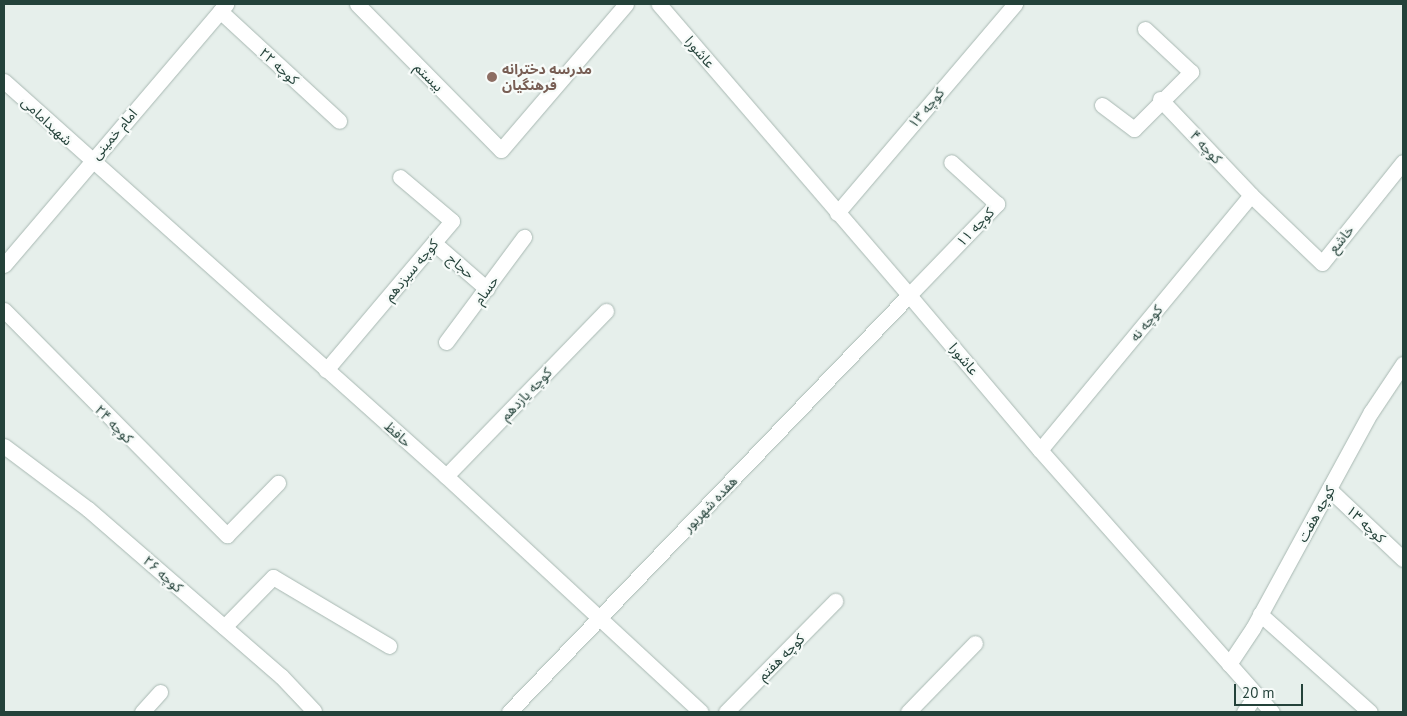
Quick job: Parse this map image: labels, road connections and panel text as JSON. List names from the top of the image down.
{
  "streets": {
    "street": [
      "عاشورا",
      "کوچه ۲۲",
      "بیستم",
      "کوچه ۱۳",
      "شهیدامامی",
      "امام خمینی",
      "کوچه ۴",
      "کوچه ۱۱",
      "خاشع",
      "حجاج",
      "کوچه سیزدهم",
      "حسام",
      "کوچه نه",
      "کوچه یازدهم",
      "کوچه ۲۴",
      "حافظ",
      "هفده شهریور",
      "کوچه هفت",
      "کوچه ۲۶",
      "کوچه هفتم"
    ]
  },
  "crossings": [
    ["عاشورا", "کوچه ۱۳"],
    ["عاشورا", "کوچه ۱۱"],
    ["عاشورا", "کوچه نه"],
    ["عاشورا", "هفده شهریور"],
    ["عاشورا", "کوچه هفت"],
    ["کوچه ۲۲", "امام خمینی"],
    ["کوچه ۱۳", "کوچه هفت"],
    ["شهیدامامی", "امام خمینی"],
    ["شهیدامامی", "حافظ"],
    ["امام خمینی", "حافظ"],
    ["کوچه ۴", "خاشع"],
    ["کوچه ۴", "کوچه نه"],
    ["کوچه ۱۱", "هفده شهریور"],
    ["خاشع", "کوچه نه"],
    ["حجاج", "کوچه سیزدهم"],
    ["حجاج", "حسام"],
    ["کوچه سیزدهم", "حافظ"],
    ["کوچه یازدهم", "حافظ"],
    ["حافظ", "هفده شهریور"]
  ],
  "places": ["مدرسه دخترانه فرهنگیان"],
  "scale_bar": "20 m"
}
